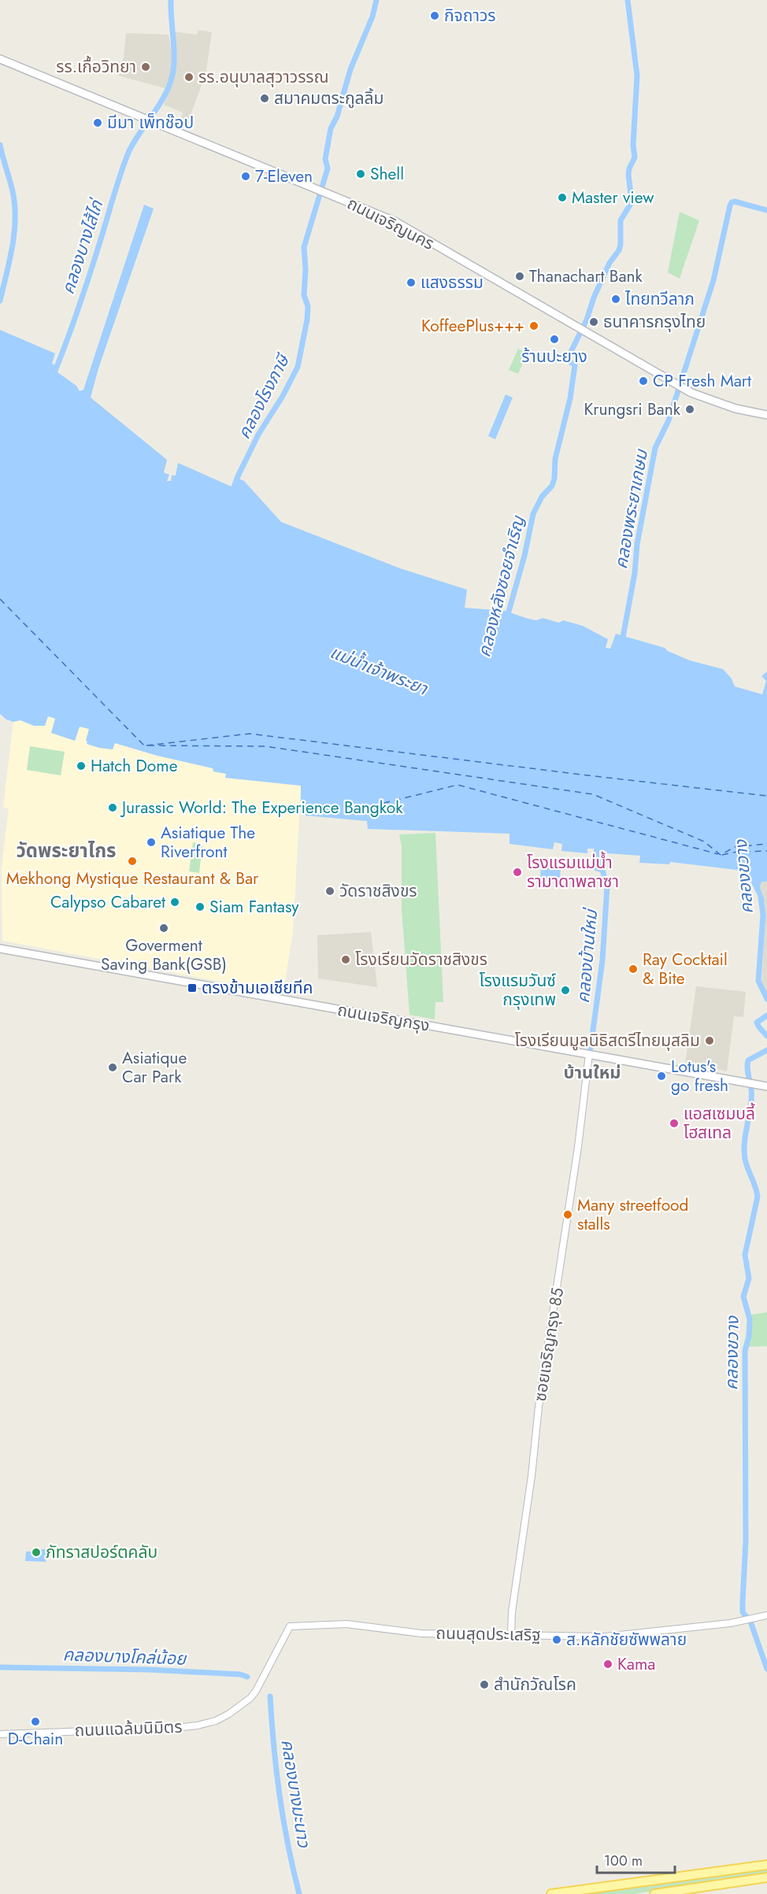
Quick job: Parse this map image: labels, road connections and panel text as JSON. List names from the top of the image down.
{
  "streets": {
    "main road": ["ถนนเจริญนคร", "ถนนเจริญกรุง"],
    "street": ["ซอยเจริญกรุง 85", "ถนนสุดประเสริฐ", "ถนนแฉล้มนิมิตร"]
  },
  "crossings": [
    ["ถนนเจริญกรุง", "ซอยเจริญกรุง 85"],
    ["ซอยเจริญกรุง 85", "ถนนสุดประเสริฐ"],
    ["ถนนสุดประเสริฐ", "ถนนแฉล้มนิมิตร"]
  ],
  "districts": ["วัดพระยาไกร", "บ้านใหม่"],
  "water": [
    "คลองบางไส้ไก่",
    "คลองโรงภาษี",
    "คลองพระยาเกษม",
    "คลองหลังซอยจำเริญ",
    "แม่น้ำเจ้าพระยา",
    "คลองขวาง",
    "คลองบ้านใหม่",
    "คลองบางโคล่น้อย",
    "คลองบางมะนาว"
  ],
  "places": {
    "other": [
      "กิจถาวร",
      "รร.เกื้อวิทยา",
      "รร.อนุบาลสุวาวรรณ",
      "สมาคมตระกูลลิ้ม",
      "มีมา เพ็ทช๊อป",
      "Shell",
      "7-Eleven",
      "Master view",
      "Thanachart Bank",
      "แสงธรรม",
      "ไทยทวีลาภ",
      "ธนาคารกรุงไทย",
      "KoffeePlus+++",
      "ร้านปะยาง",
      "CP Fresh Mart",
      "Krungsri Bank",
      "Hatch Dome",
      "Jurassic World: The Experience Bangkok",
      "Asiatique The Riverfront",
      "Mekhong Mystique Restaurant & Bar",
      "โรงแรมแม่น้ำ รามาดาพลาซา",
      "วัดราชสิงขร",
      "Calypso Cabaret",
      "Siam Fantasy",
      "Goverment Saving Bank(GSB)",
      "โรงเรียนวัดราชสิงขร",
      "Ray Cocktail & Bite",
      "โรงแรมวันซ์ กรุงเทพ",
      "โรงเรียนมูลนิธิสตรีไทยมุสลิม",
      "Asiatique Car Park",
      "Lotus's go fresh",
      "แอสเซมบลี้ โฮสเทล",
      "Many streetfood stalls",
      "ภัทราสปอร์ตคลับ",
      "ส.หลักชัยซัพพลาย",
      "Kama",
      "สำนักวัณโรค",
      "D-Chain"
    ],
    "transit": ["ตรงข้ามเอเชียทีค"]
  },
  "scale_bar": "100 m"
}
